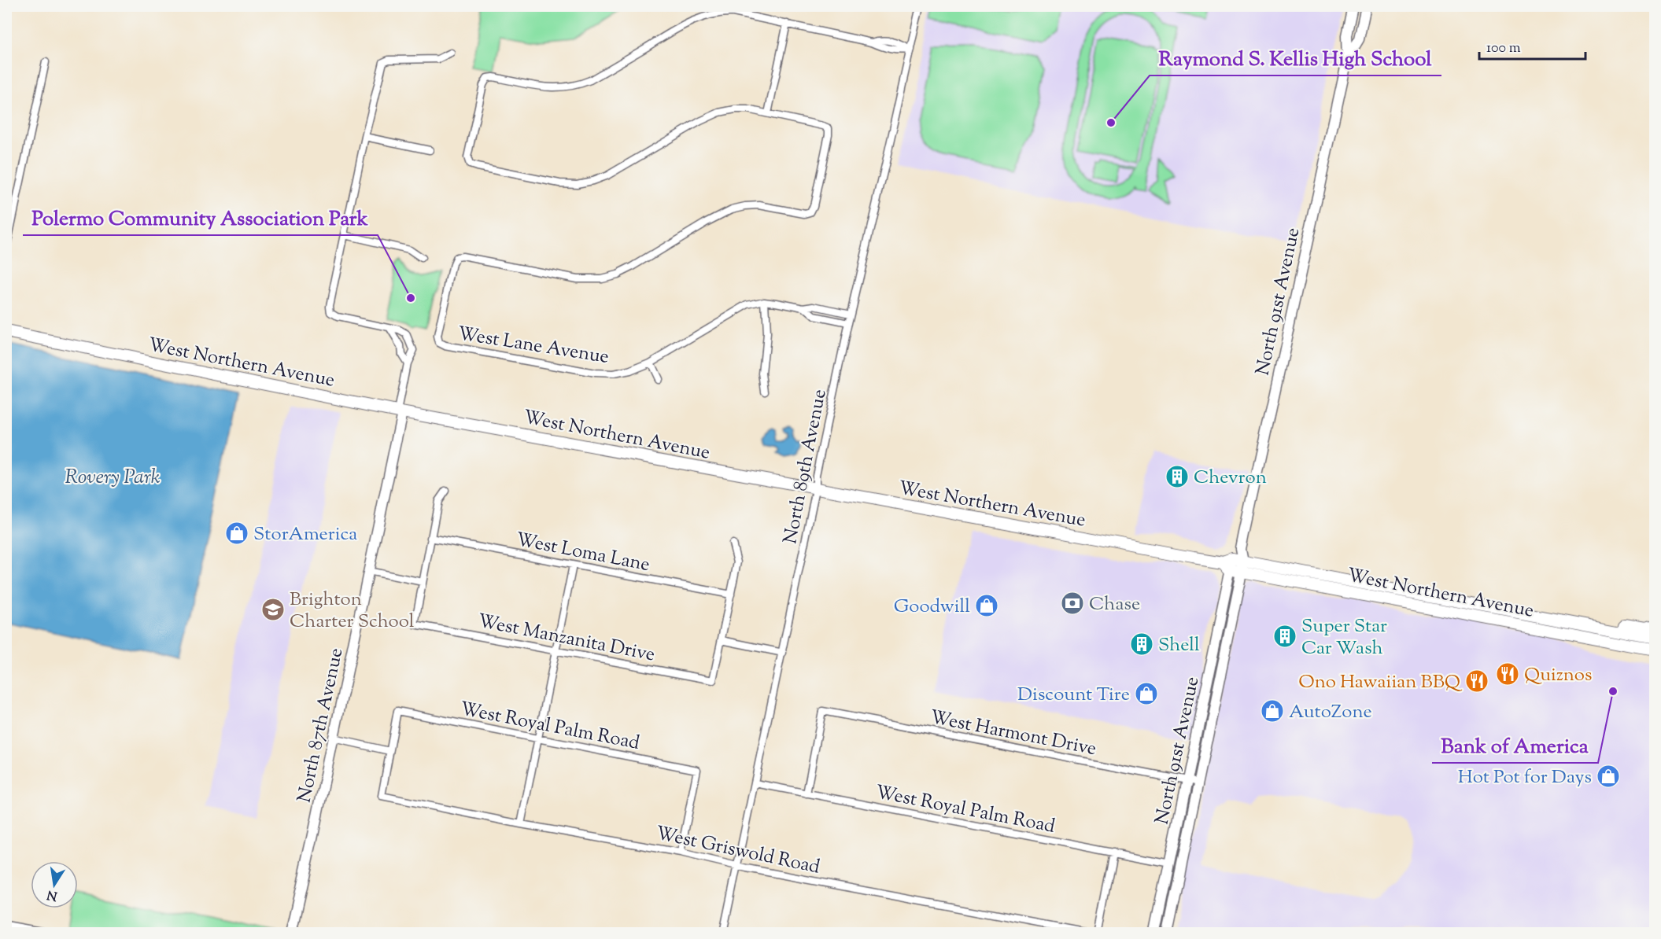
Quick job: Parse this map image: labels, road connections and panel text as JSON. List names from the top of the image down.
{
  "streets": {
    "main road": ["North 91st Avenue", "West Northern Avenue", "North 87th Avenue"],
    "street": [
      "West Lane Avenue",
      "North 89th Avenue",
      "West Loma Lane",
      "West Manzanita Drive",
      "West Royal Palm Road",
      "West Harmont Drive",
      "West Griswold Road"
    ]
  },
  "crossings": [
    ["North 91st Avenue", "West Northern Avenue"],
    ["North 91st Avenue", "West Royal Palm Road"],
    ["North 91st Avenue", "West Harmont Drive"],
    ["West Lane Avenue", "North 89th Avenue"],
    ["West Northern Avenue", "North 89th Avenue"],
    ["West Northern Avenue", "North 87th Avenue"],
    ["North 89th Avenue", "West Royal Palm Road"],
    ["North 89th Avenue", "West Griswold Road"],
    ["West Royal Palm Road", "West Harmont Drive"],
    ["West Royal Palm Road", "West Griswold Road"]
  ],
  "water": ["Rovery Park"],
  "places": {
    "other": ["Raymond S. Kellis High School", "Polermo Community Association Park", "Bank of America"],
    "building": ["Chevron", "Super Star Car Wash", "Shell"],
    "shop": [
      "StorAmerica",
      "Goodwill",
      "Discount Tire",
      "AutoZone",
      "Hot Pot for Days"
    ],
    "bank": ["Chase"],
    "school or university": ["Brighton Charter School"],
    "restaurant": ["Quiznos", "Ono Hawaiian BBQ"]
  },
  "scale_bar": "100 m",
  "north": "bottom"
}
